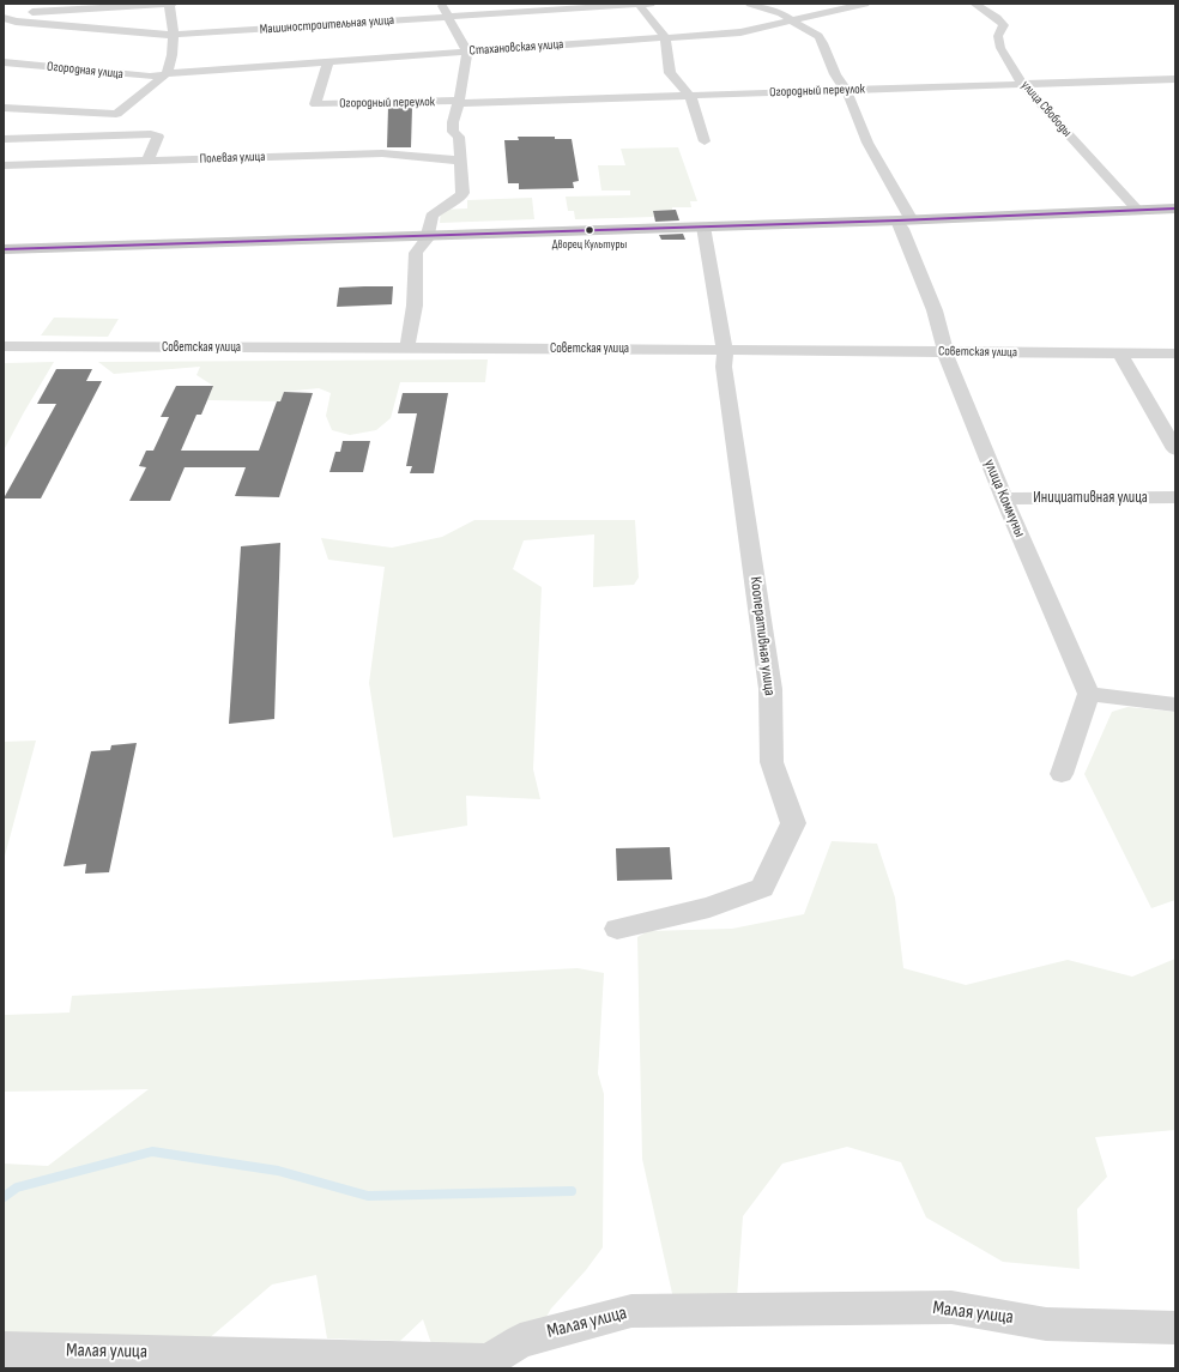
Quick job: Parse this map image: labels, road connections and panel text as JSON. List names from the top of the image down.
{
  "streets": {
    "street": [
      "Машиностроительная улица",
      "Стахановская улица",
      "Огородная улица",
      "Огородный переулок",
      "улица Свободы",
      "Полевая улица",
      "Советская улица",
      "улица Коммуны",
      "Инициативная улица",
      "Кооперативная улица",
      "Малая улица"
    ]
  },
  "crossings": [
    ["Стахановская улица", "Огородная улица"],
    ["Стахановская улица", "Огородный переулок"],
    ["Стахановская улица", "улица Коммуны"],
    ["Огородный переулок", "улица Свободы"],
    ["Огородный переулок", "улица Коммуны"],
    ["Советская улица", "улица Коммуны"],
    ["Советская улица", "Кооперативная улица"],
    ["улица Коммуны", "Инициативная улица"]
  ],
  "places": ["Дворец Культуры"]
}
